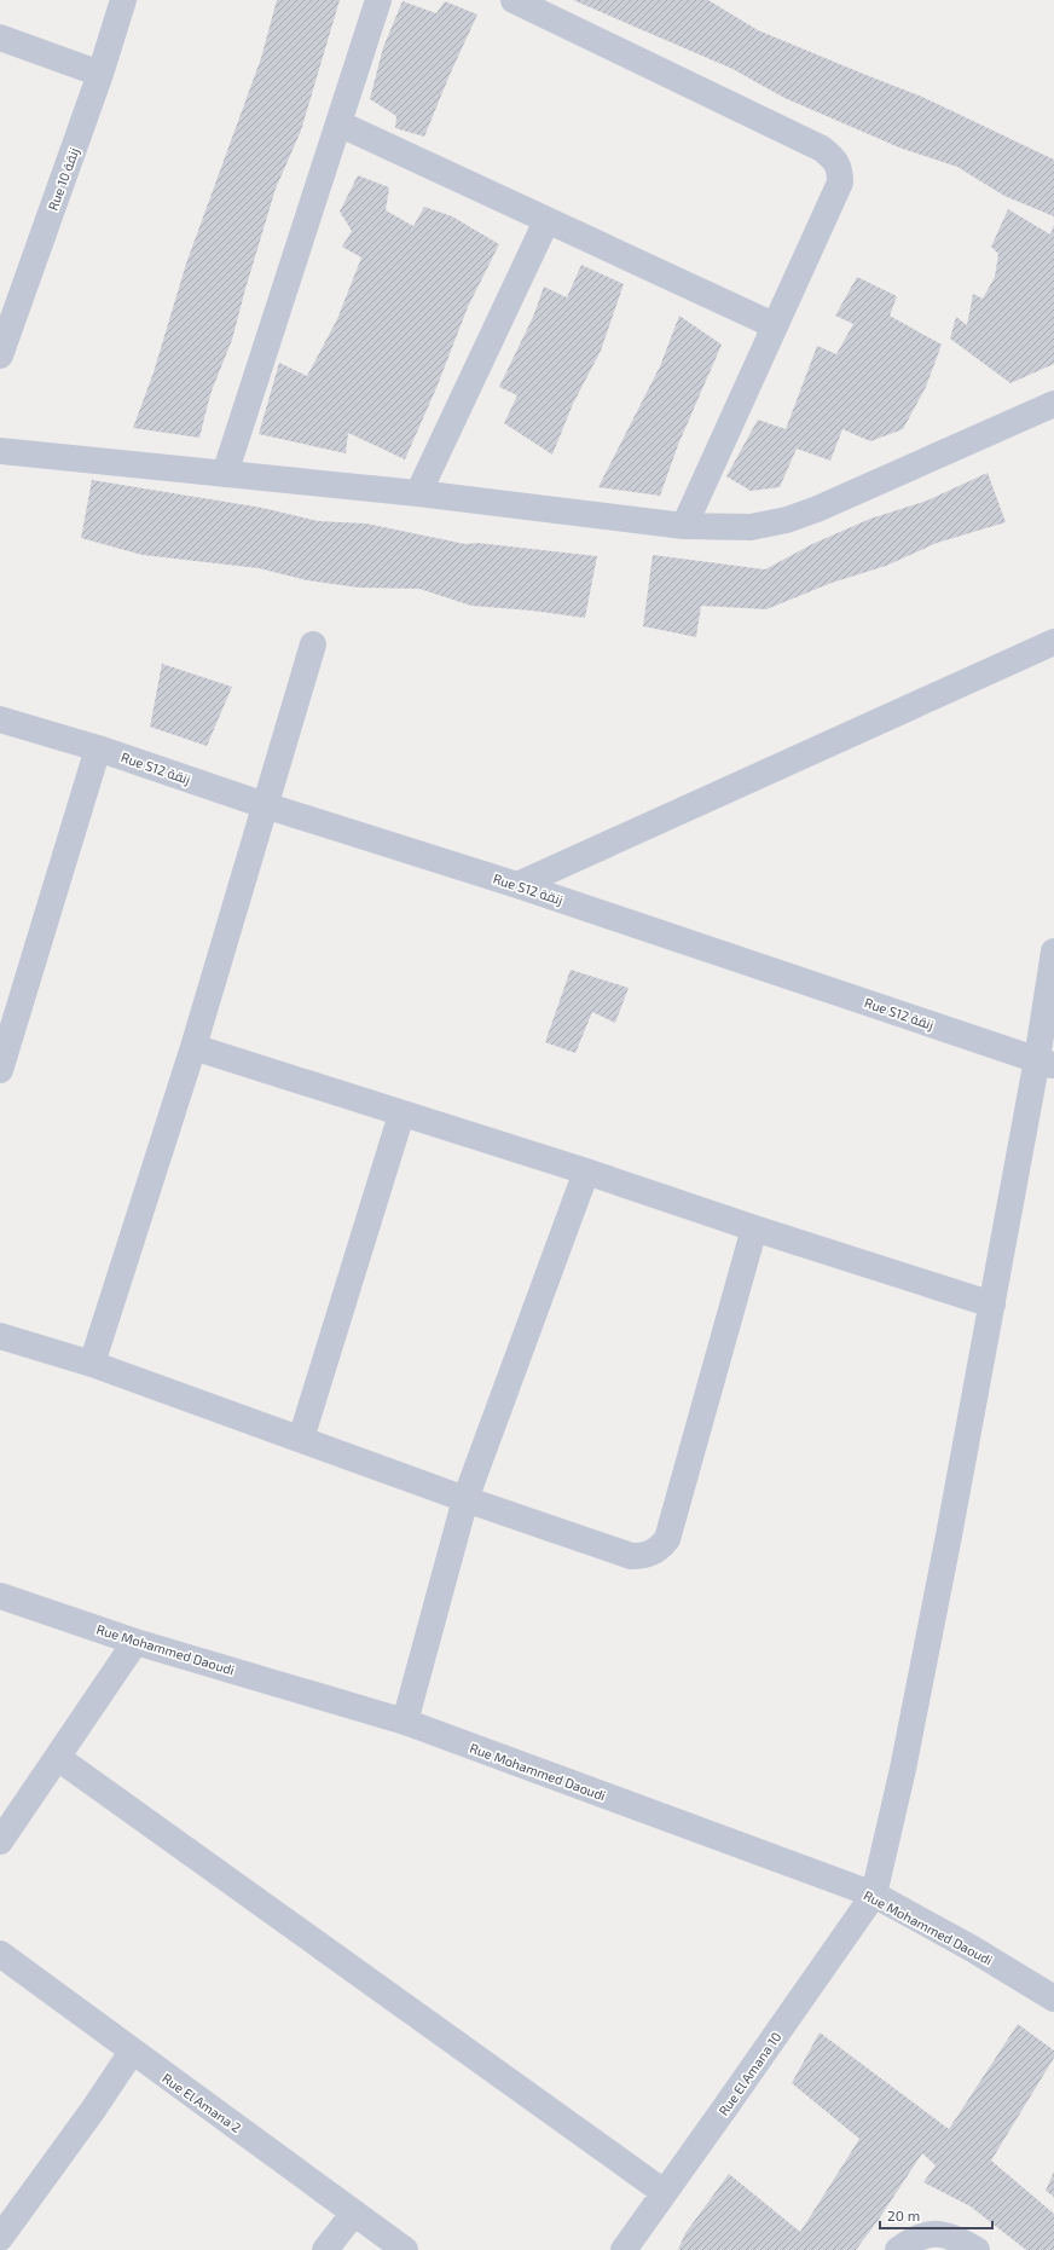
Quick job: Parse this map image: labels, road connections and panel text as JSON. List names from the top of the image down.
{
  "streets": {
    "street": [
      "Rue 10 زنقة",
      "Rue S12 زنقة",
      "Rue Mohammed Daoudi",
      "Rue El Amana 10",
      "Rue El Amana 2"
    ]
  },
  "crossings": [
    ["Rue Mohammed Daoudi", "Rue El Amana 10"]
  ],
  "scale_bar": "20 m"
}
